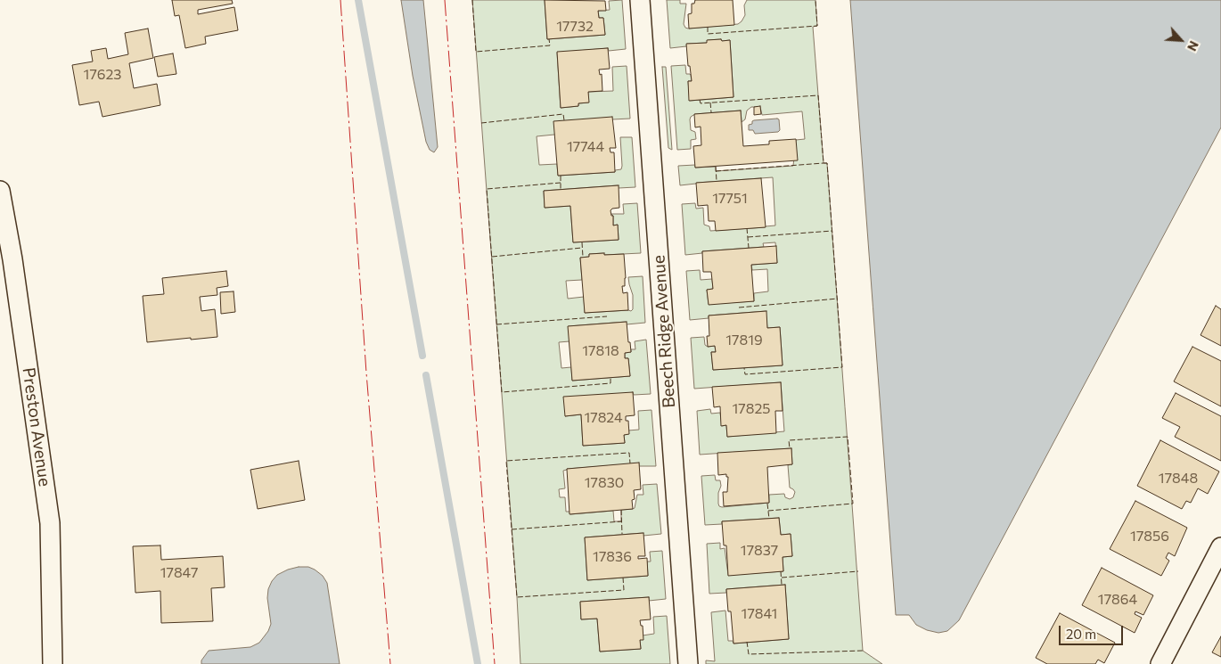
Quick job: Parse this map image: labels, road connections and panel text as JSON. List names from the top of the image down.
{
  "streets": {
    "street": ["Beech Ridge Avenue", "Preston Avenue"]
  },
  "house_numbers": [
    "17732",
    "17623",
    "17744",
    "17751",
    "17819",
    "17818",
    "17825",
    "17824",
    "17848",
    "17830",
    "17856",
    "17837",
    "17836",
    "17847",
    "17864",
    "17841"
  ],
  "scale_bar": "20 m",
  "north": "bottom right"
}
